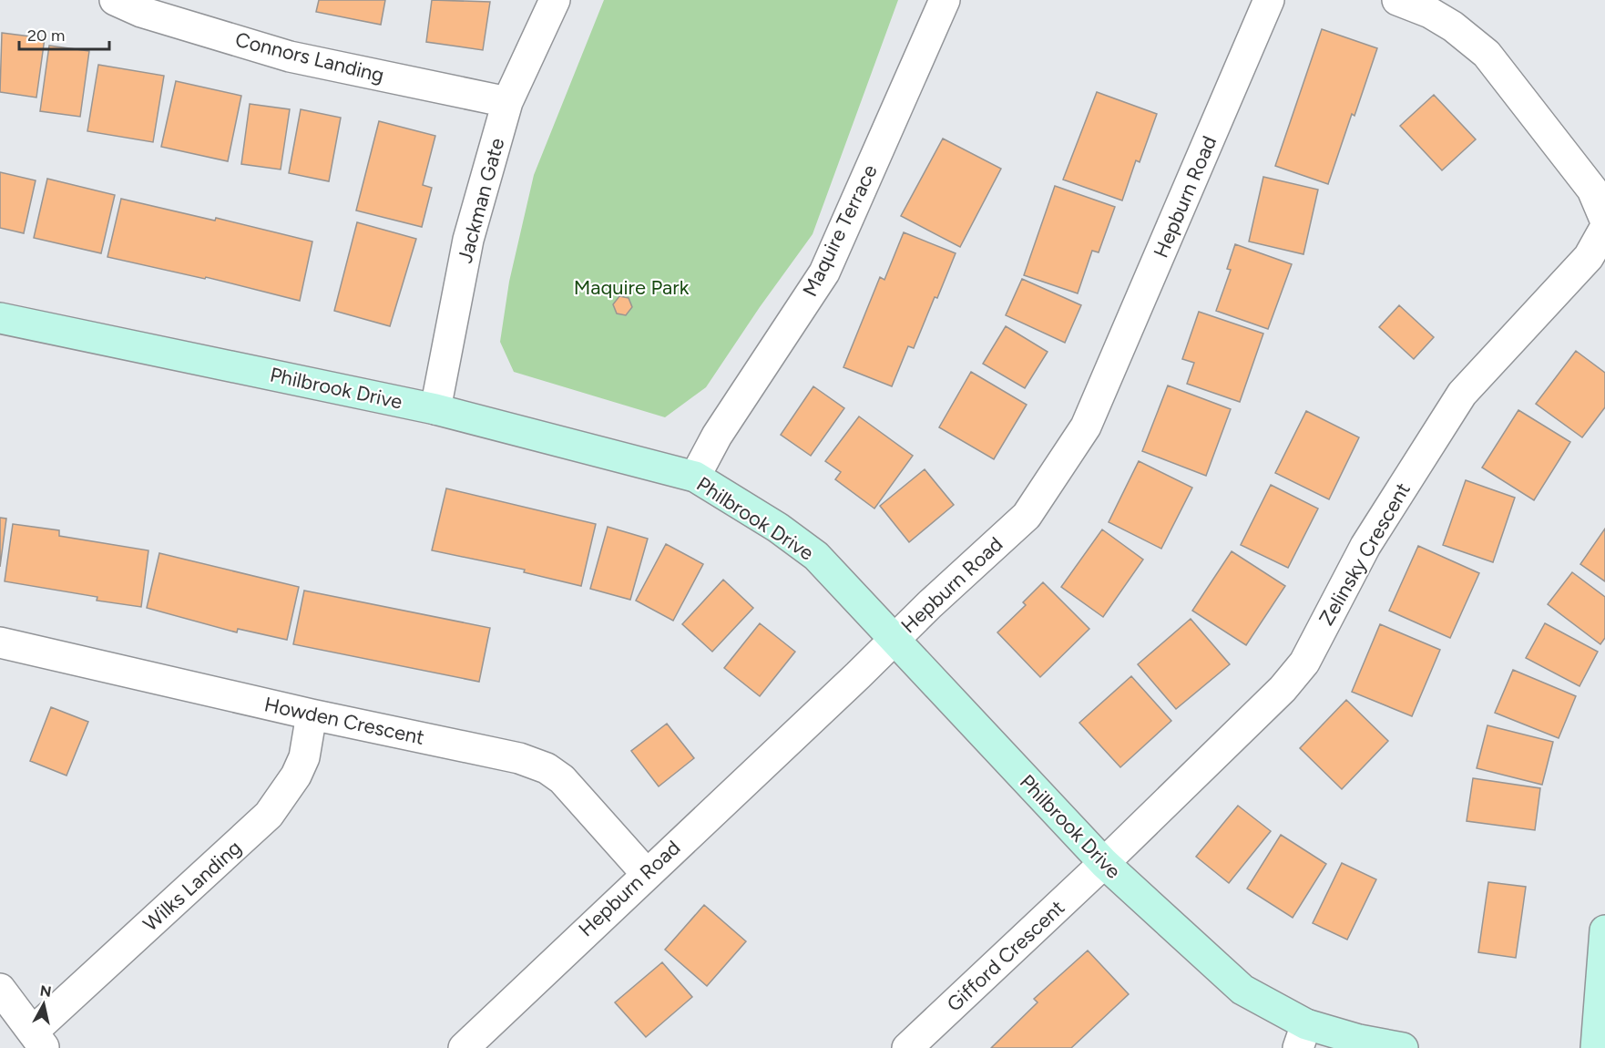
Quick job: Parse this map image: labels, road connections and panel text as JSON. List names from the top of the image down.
{
  "streets": {
    "street": [
      "Connors Landing",
      "Hepburn Road",
      "Jackman Gate",
      "Maquire Terrace",
      "Philbrook Drive",
      "Zelinsky Crescent",
      "Howden Crescent",
      "Wilks Landing",
      "Gifford Crescent"
    ]
  },
  "crossings": [
    ["Connors Landing", "Jackman Gate"],
    ["Hepburn Road", "Philbrook Drive"],
    ["Hepburn Road", "Howden Crescent"],
    ["Jackman Gate", "Philbrook Drive"],
    ["Maquire Terrace", "Philbrook Drive"],
    ["Philbrook Drive", "Zelinsky Crescent"],
    ["Philbrook Drive", "Gifford Crescent"],
    ["Zelinsky Crescent", "Gifford Crescent"],
    ["Howden Crescent", "Wilks Landing"]
  ],
  "parks": ["Maquire Park"],
  "scale_bar": "20 m",
  "north": "top"
}
